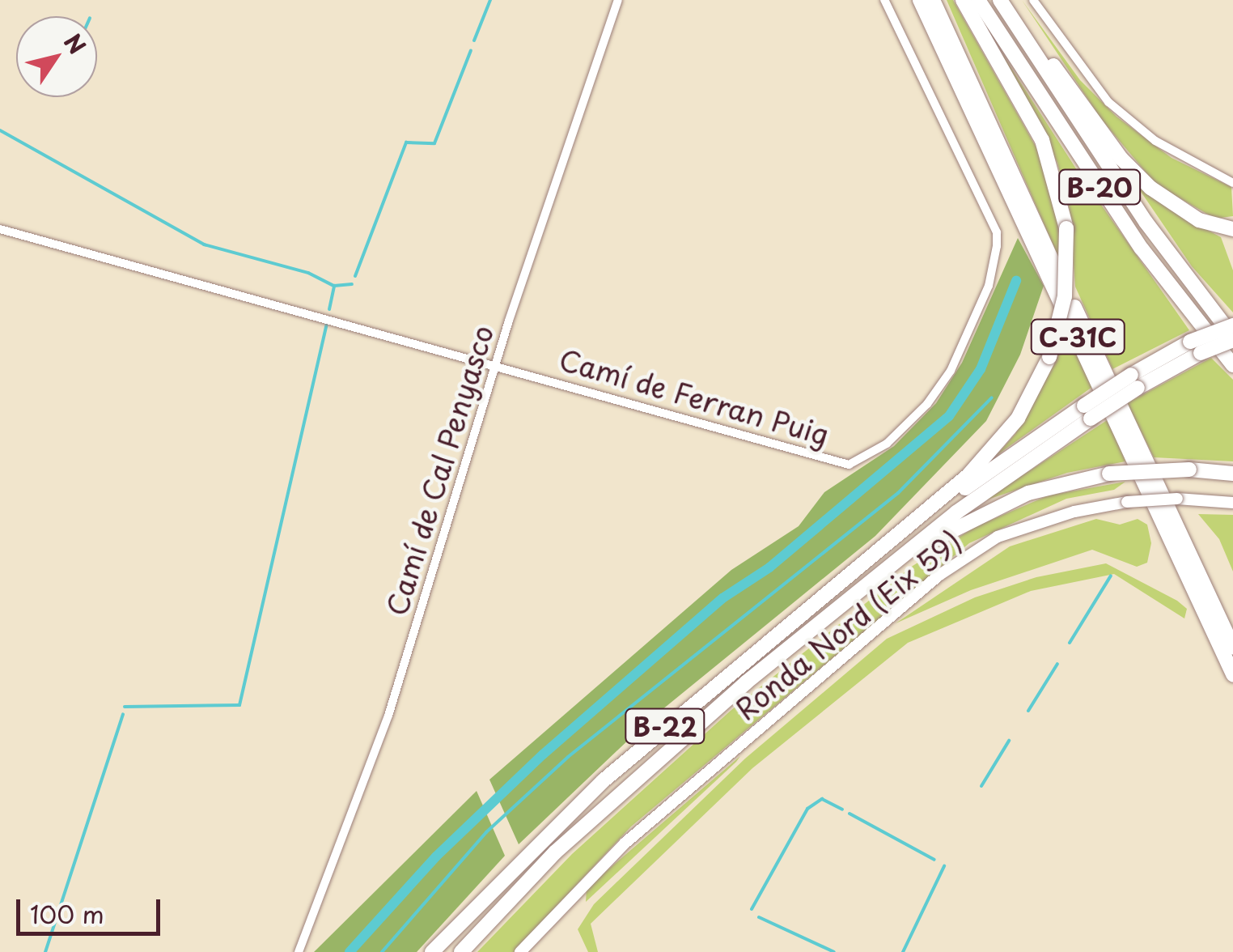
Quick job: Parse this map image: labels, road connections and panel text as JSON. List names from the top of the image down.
{
  "streets": {
    "highway": ["B-20", "C-31C", "B-22"],
    "main road": ["Ronda Nord (Eix 59)"],
    "street": ["Camí de Ferran Puig", "Camí de Cal Penyasco"]
  },
  "crossings": [
    ["B-20", "B-22"],
    ["Camí de Ferran Puig", "Camí de Cal Penyasco"]
  ],
  "scale_bar": "100 m",
  "north": "top right"
}
